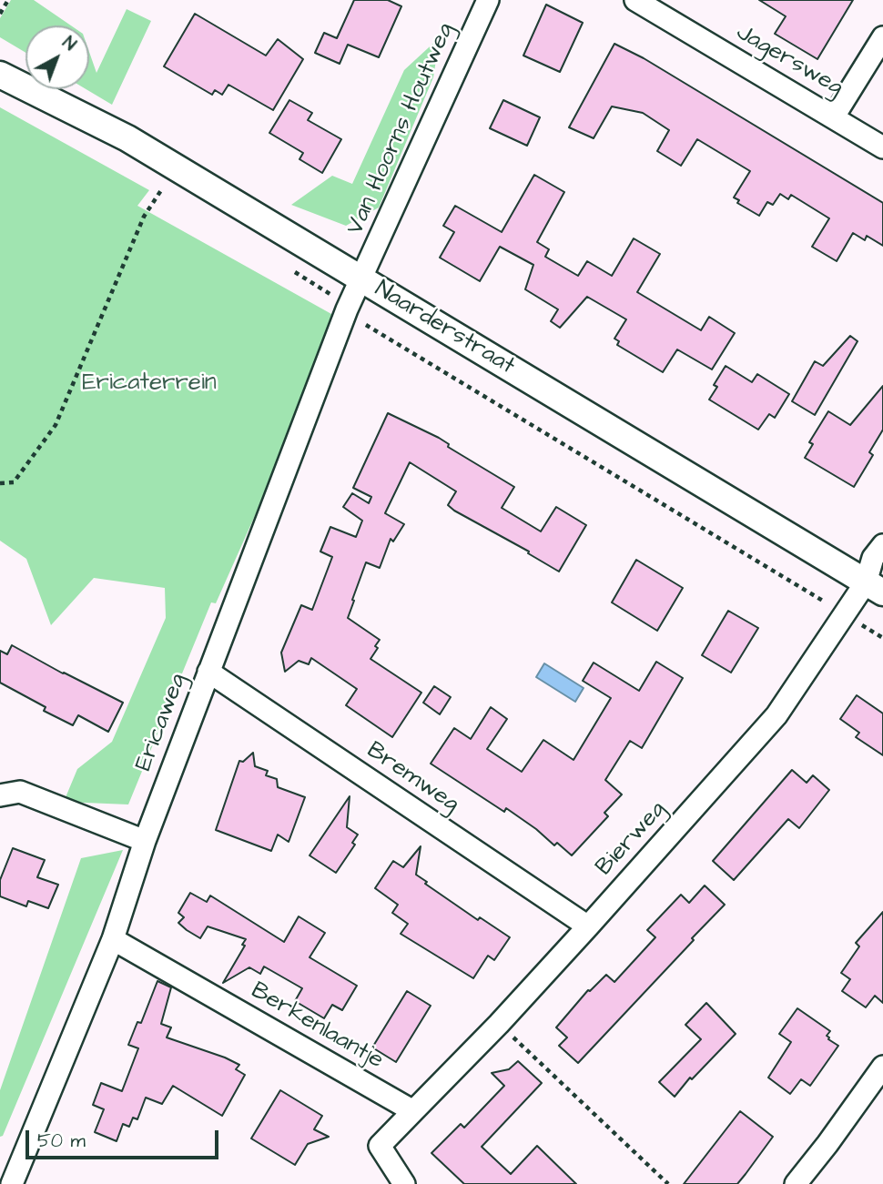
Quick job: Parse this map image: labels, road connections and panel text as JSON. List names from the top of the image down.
{
  "streets": {
    "street": [
      "Jagersweg",
      "Van Hoorns Houtweg",
      "Naarderstraat",
      "Ericaweg",
      "Bremweg",
      "Bierweg",
      "Berkenlaantje"
    ]
  },
  "crossings": [
    ["Van Hoorns Houtweg", "Naarderstraat"],
    ["Van Hoorns Houtweg", "Ericaweg"],
    ["Naarderstraat", "Ericaweg"],
    ["Naarderstraat", "Bierweg"],
    ["Ericaweg", "Bremweg"],
    ["Ericaweg", "Berkenlaantje"],
    ["Bremweg", "Bierweg"],
    ["Bierweg", "Berkenlaantje"]
  ],
  "parks": ["Ericaterrein"],
  "scale_bar": "50 m",
  "north": "top right"
}
